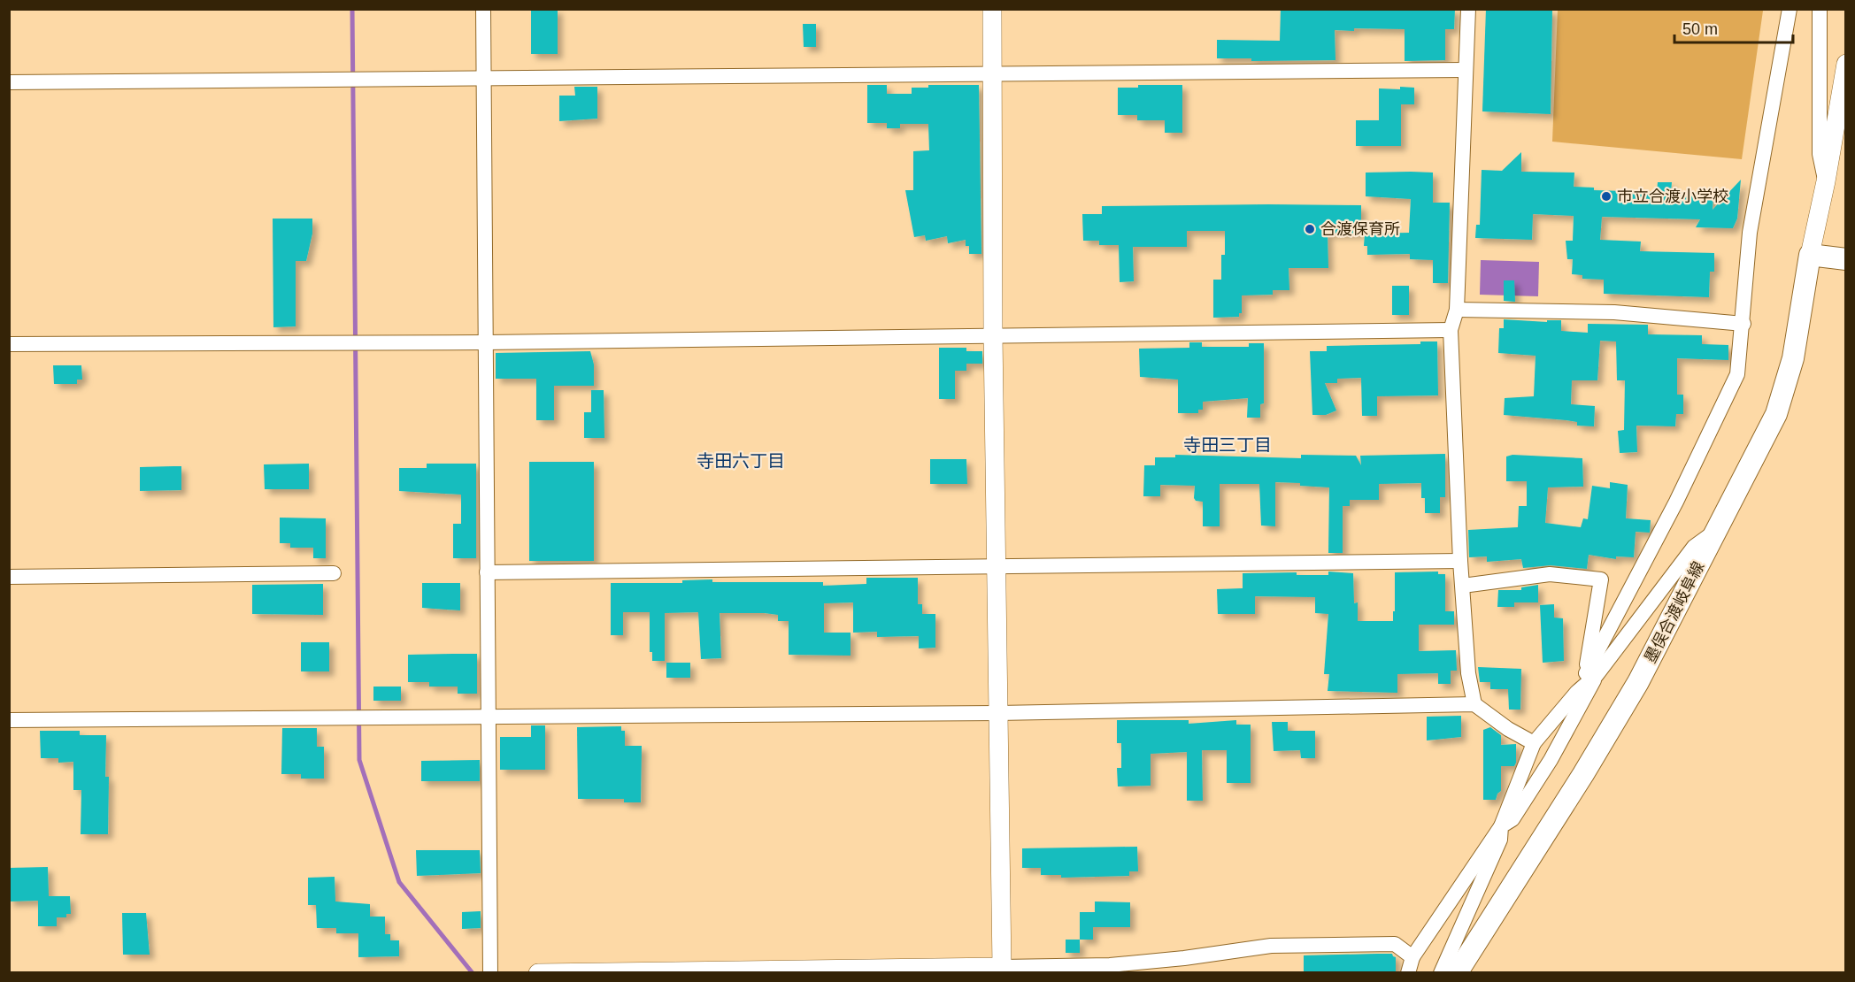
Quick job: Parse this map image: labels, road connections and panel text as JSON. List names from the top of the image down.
{
  "streets": {
    "main road": ["墨俣合渡岐阜線"]
  },
  "districts": ["寺田三丁目", "寺田六丁目"],
  "places": ["市立合渡小学校", "合渡保育所"],
  "scale_bar": "50 m"
}
